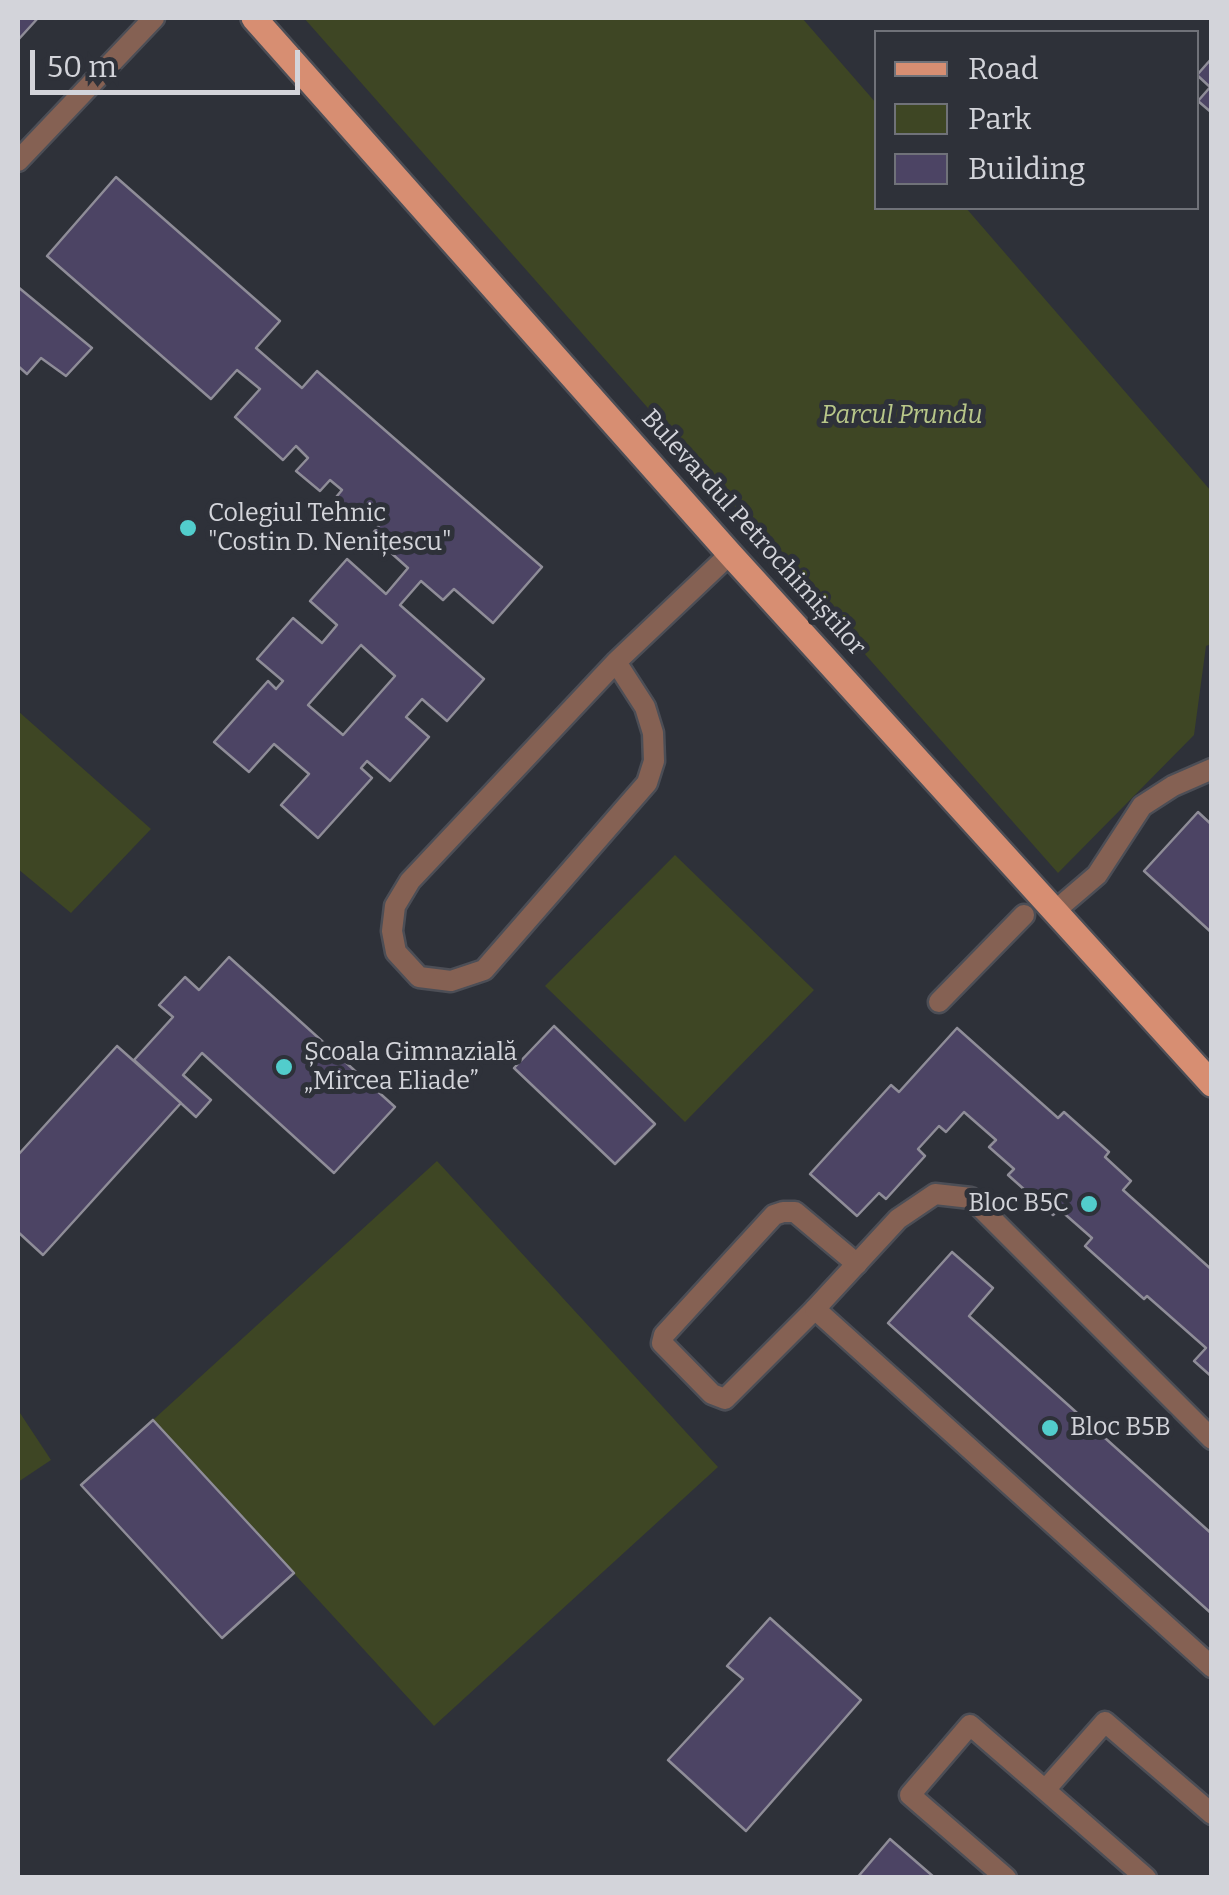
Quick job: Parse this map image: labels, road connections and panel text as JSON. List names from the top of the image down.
{
  "streets": {
    "main road": ["Bulevardul Petrochimiștilor"]
  },
  "parks": ["Parcul Prundu"],
  "places": [
    "Colegiul Tehnic \"Costin D. Nenițescu\"",
    "Școala Gimnazială „Mircea Eliade”",
    "Bloc B5C",
    "Bloc B5B"
  ],
  "legend": ["Road", "Park", "Building"],
  "scale_bar": "50 m"
}
